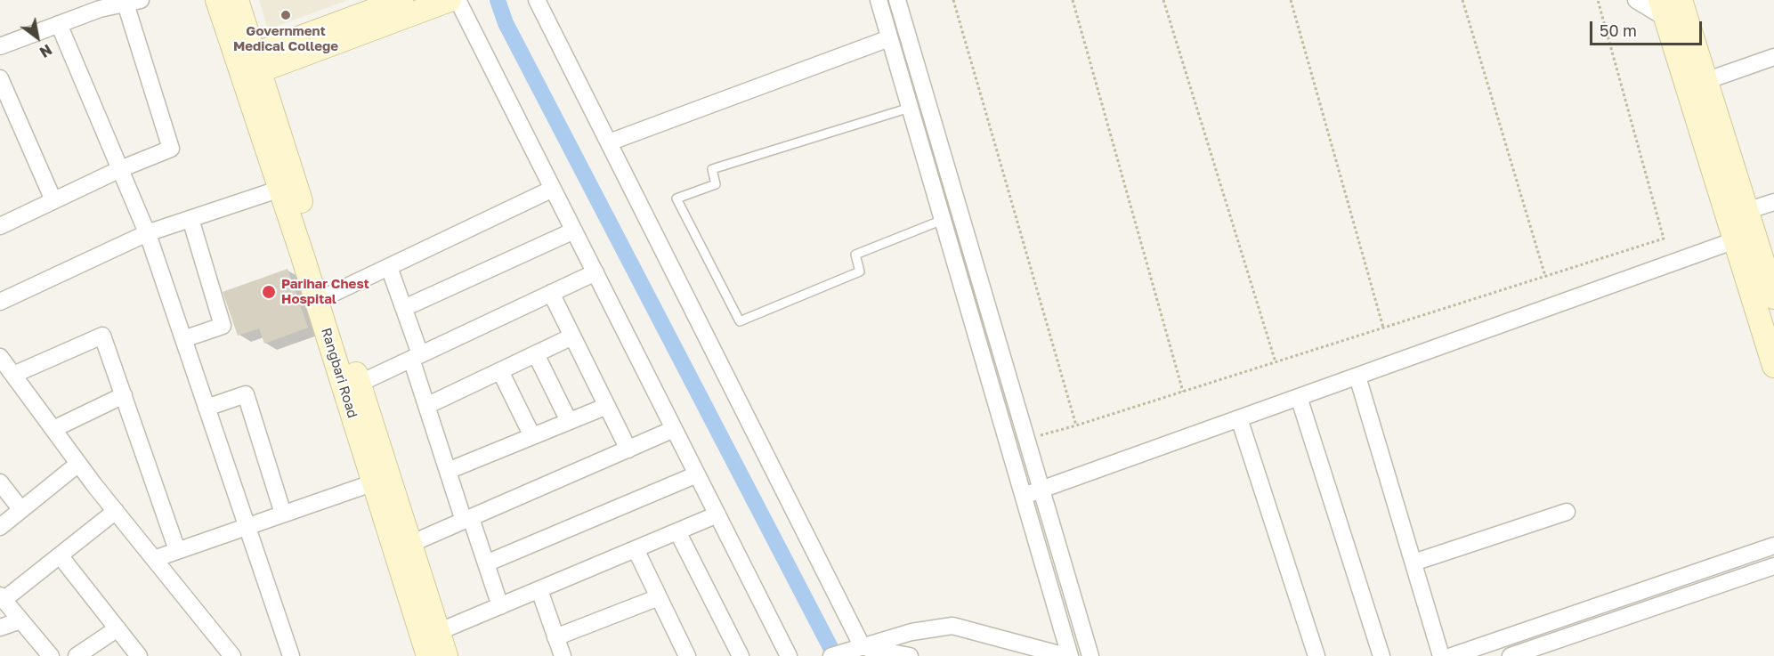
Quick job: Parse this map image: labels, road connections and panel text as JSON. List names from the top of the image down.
{
  "streets": {
    "street": ["Rangbari Road"]
  },
  "places": ["Government Medical College", "Parihar Chest Hospital"],
  "scale_bar": "50 m",
  "north": "bottom right"
}
